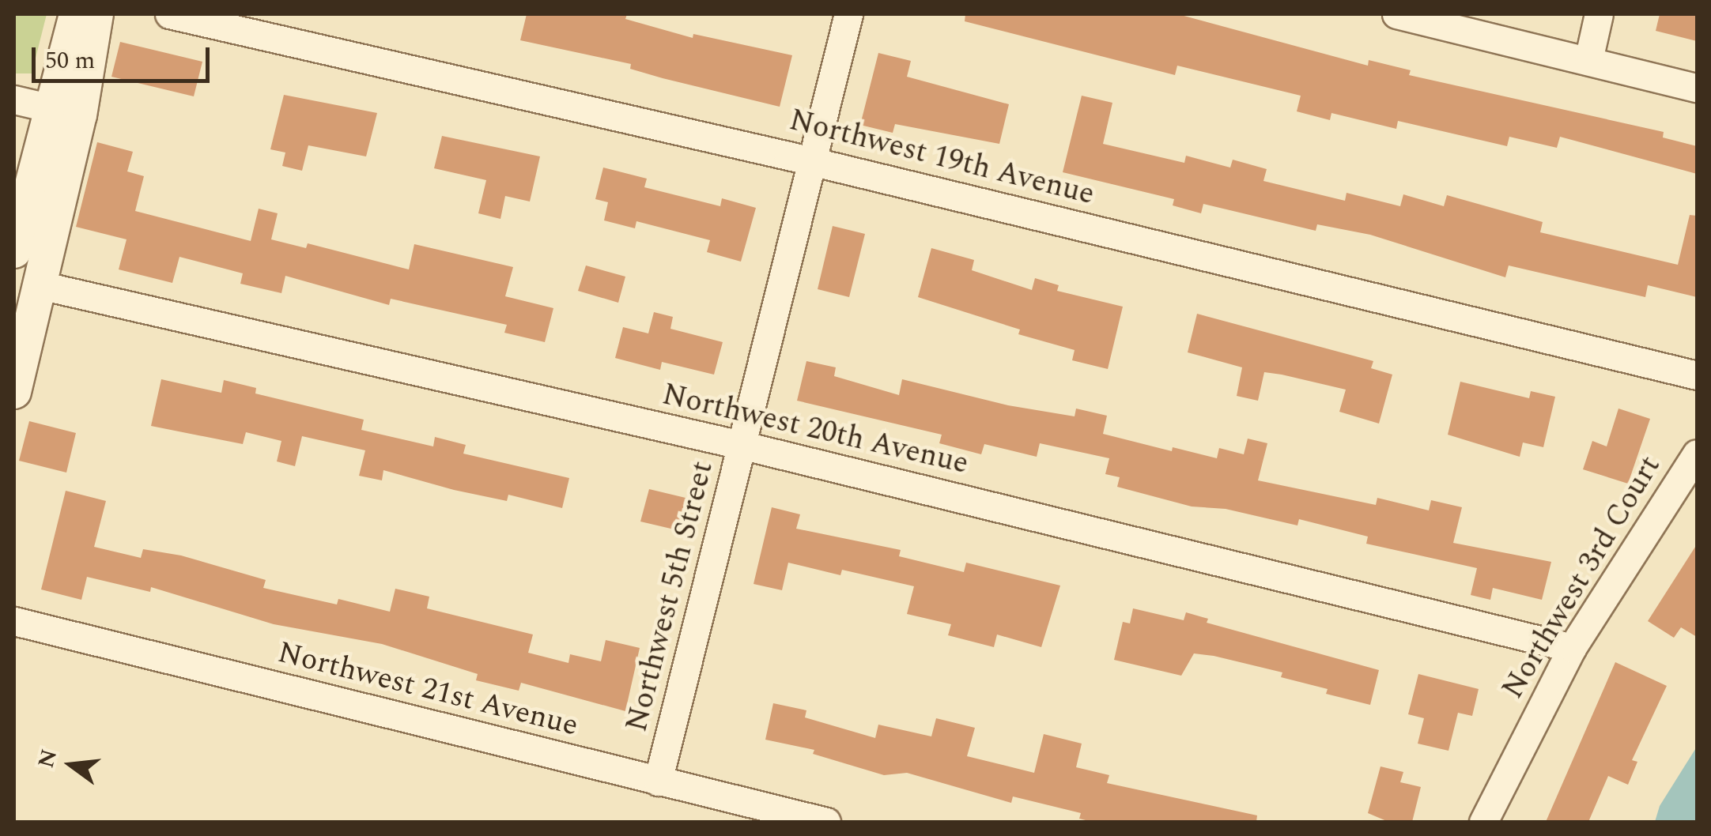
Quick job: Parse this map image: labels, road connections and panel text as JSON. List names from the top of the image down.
{
  "streets": {
    "street": [
      "Northwest 19th Avenue",
      "Northwest 20th Avenue",
      "Northwest 3rd Court",
      "Northwest 5th Street",
      "Northwest 21st Avenue"
    ]
  },
  "crossings": [
    ["Northwest 19th Avenue", "Northwest 5th Street"],
    ["Northwest 20th Avenue", "Northwest 3rd Court"],
    ["Northwest 20th Avenue", "Northwest 5th Street"],
    ["Northwest 5th Street", "Northwest 21st Avenue"]
  ],
  "scale_bar": "50 m",
  "north": "left"
}
